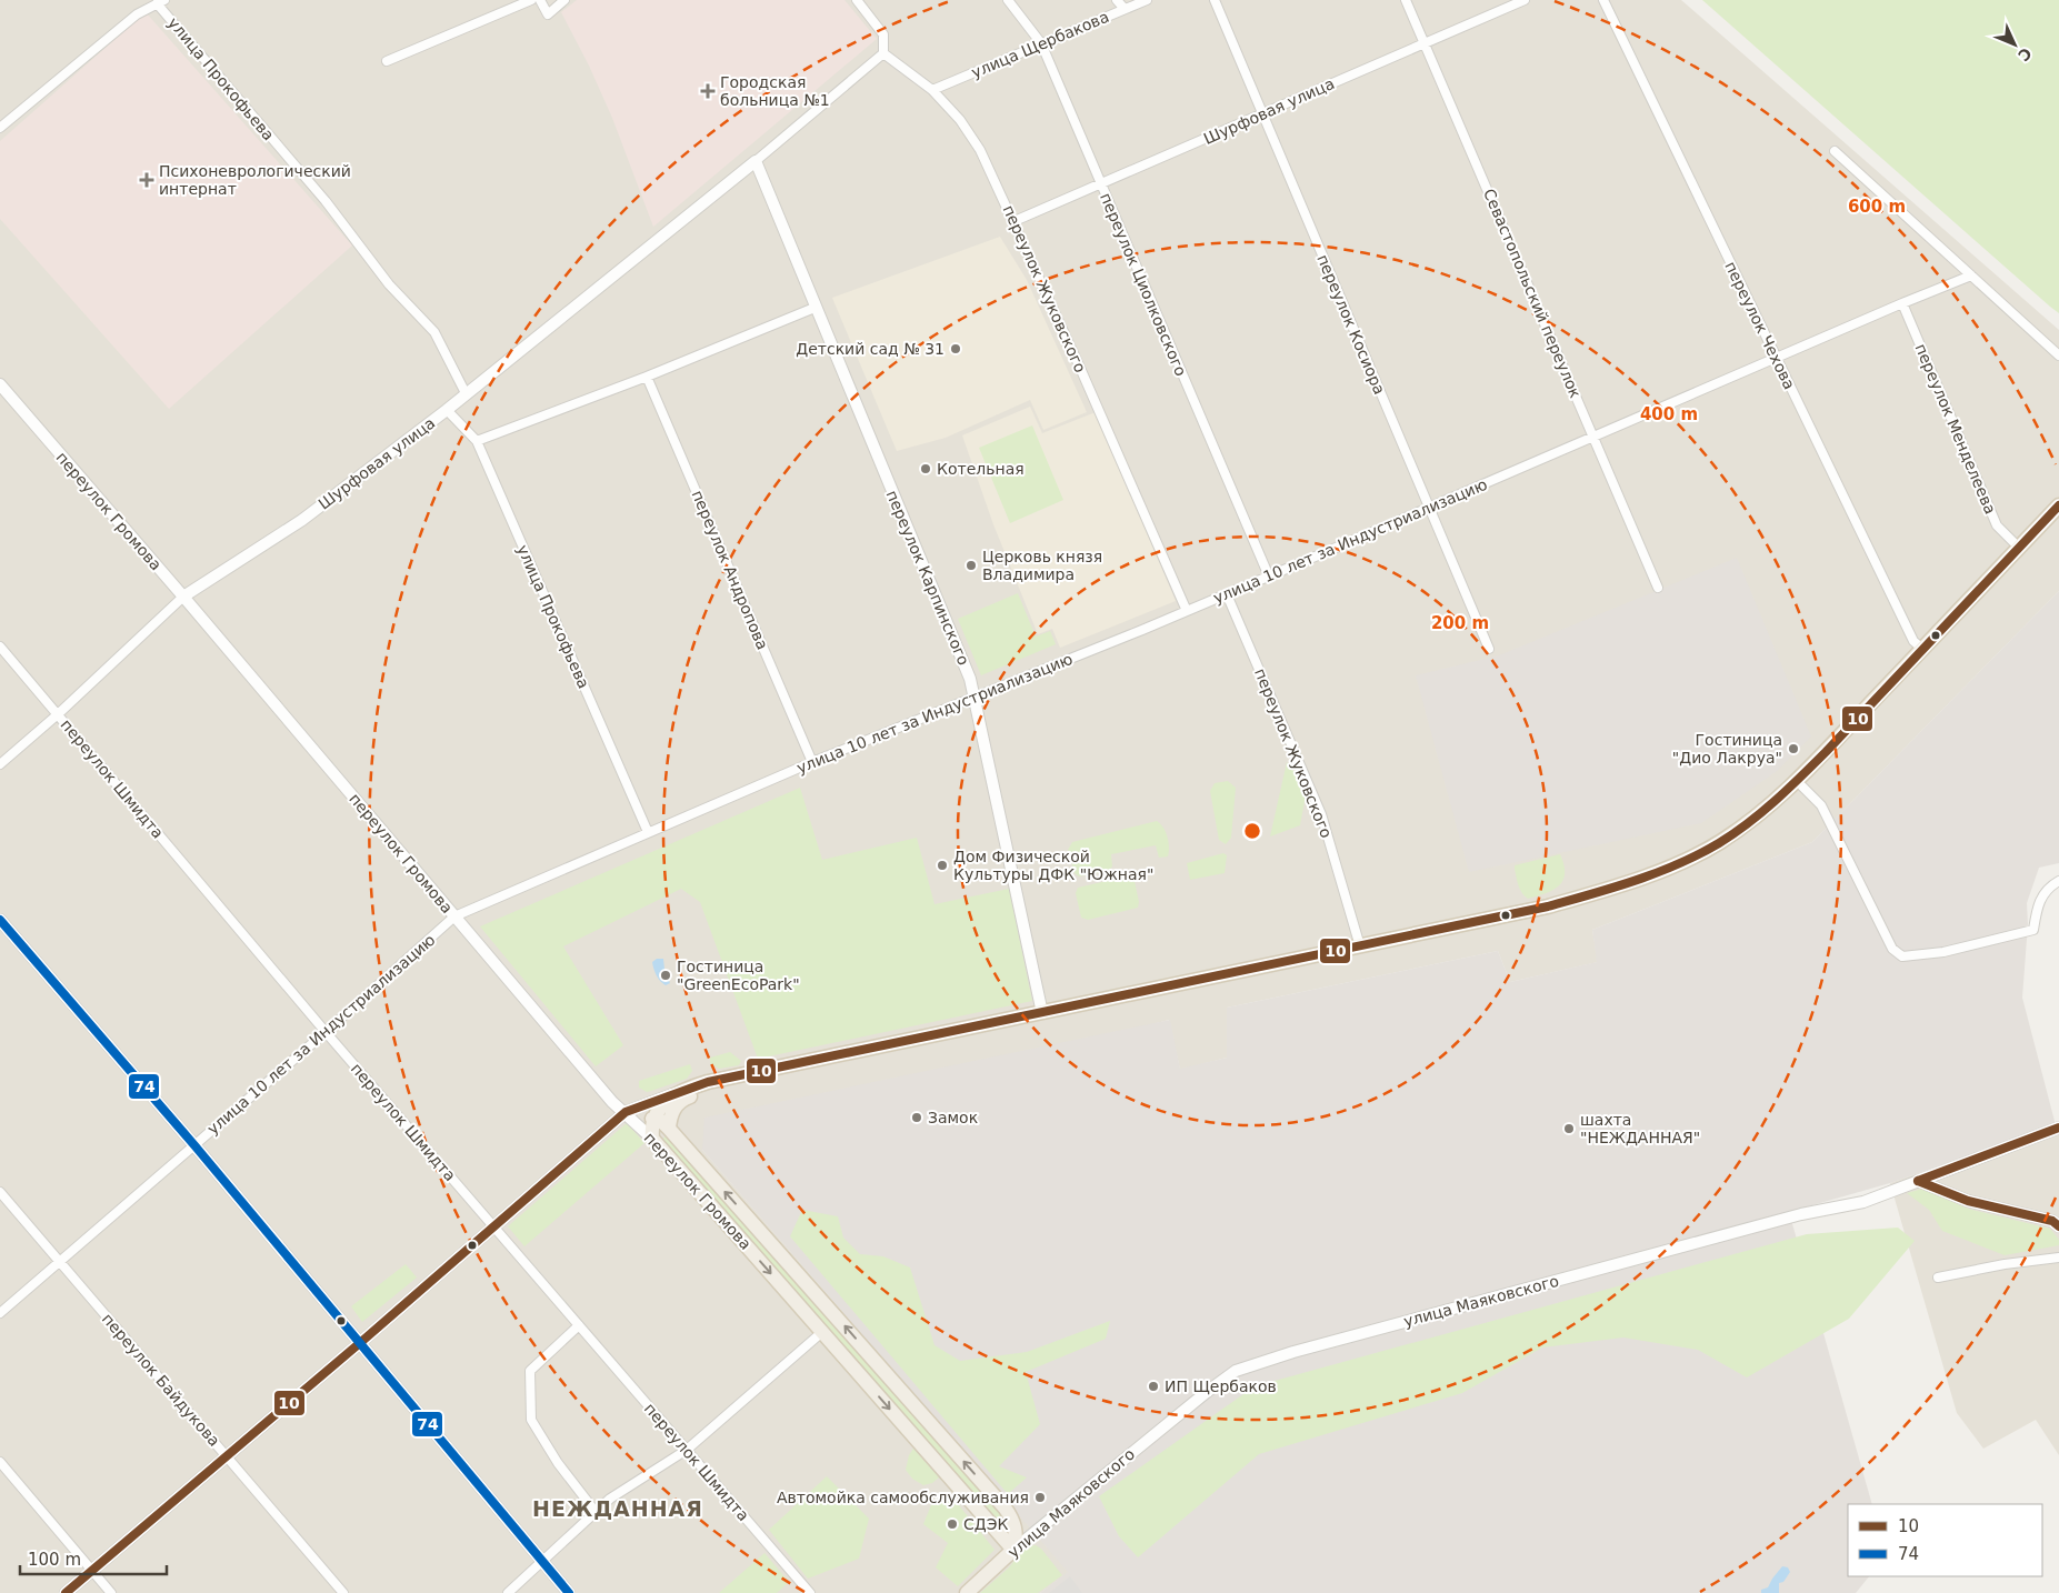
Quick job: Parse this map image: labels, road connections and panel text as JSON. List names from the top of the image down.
{
  "streets": {
    "main road": ["переулок Громова", "улица Маяковского"],
    "street": [
      "улица Щербакова",
      "улица Прокофьева",
      "Шурфовая улица",
      "переулок Циолковского",
      "переулок Жуковского",
      "Севастопольский переулок",
      "переулок Косиора",
      "переулок Чехова",
      "переулок Менделеева",
      "улица 10 лет за Индустриализацию",
      "переулок Андропова",
      "переулок Карпинского",
      "переулок Шмидта",
      "переулок Байдукова"
    ]
  },
  "crossings": [
    ["улица Щербакова", "переулок Циолковского"],
    ["улица Щербакова", "переулок Жуковского"],
    ["улица Прокофьева", "Шурфовая улица"],
    ["улица Прокофьева", "улица 10 лет за Индустриализацию"],
    ["Шурфовая улица", "переулок Циолковского"],
    ["Шурфовая улица", "переулок Жуковского"],
    ["Шурфовая улица", "Севастопольский переулок"],
    ["Шурфовая улица", "переулок Косиора"],
    ["Шурфовая улица", "переулок Громова"],
    ["Шурфовая улица", "переулок Карпинского"],
    ["Шурфовая улица", "переулок Шмидта"],
    ["переулок Циолковского", "улица 10 лет за Индустриализацию"],
    ["переулок Жуковского", "улица 10 лет за Индустриализацию"],
    ["Севастопольский переулок", "улица 10 лет за Индустриализацию"],
    ["переулок Косиора", "улица 10 лет за Индустриализацию"],
    ["переулок Чехова", "улица 10 лет за Индустриализацию"],
    ["переулок Менделеева", "улица 10 лет за Индустриализацию"],
    ["переулок Громова", "улица 10 лет за Индустриализацию"],
    ["переулок Громова", "улица Маяковского"],
    ["улица 10 лет за Индустриализацию", "переулок Андропова"],
    ["улица 10 лет за Индустриализацию", "переулок Карпинского"],
    ["улица 10 лет за Индустриализацию", "переулок Шмидта"],
    ["улица 10 лет за Индустриализацию", "переулок Байдукова"]
  ],
  "districts": ["НЕЖДАННАЯ"],
  "places": {
    "health": ["Городская больница №1", "Психоневрологический интернат"],
    "other": [
      "Детский сад № 31",
      "Котельная",
      "Церковь князя Владимира",
      "Гостиница \"Дио Лакруа\"",
      "Дом Физической Культуры ДФК \"Южная\"",
      "Гостиница \"GreenEcoPark\"",
      "Замок",
      "шахта \"НЕЖДАННАЯ\"",
      "ИП Щербаков",
      "Автомойка самообслуживания",
      "СДЭК"
    ]
  },
  "lines": ["transit line 10", "transit line 74"],
  "legend": ["10", "74"],
  "scale_bar": "100 m",
  "north": "bottom right",
  "rings": ["600 m", "400 m", "200 m"]
}
